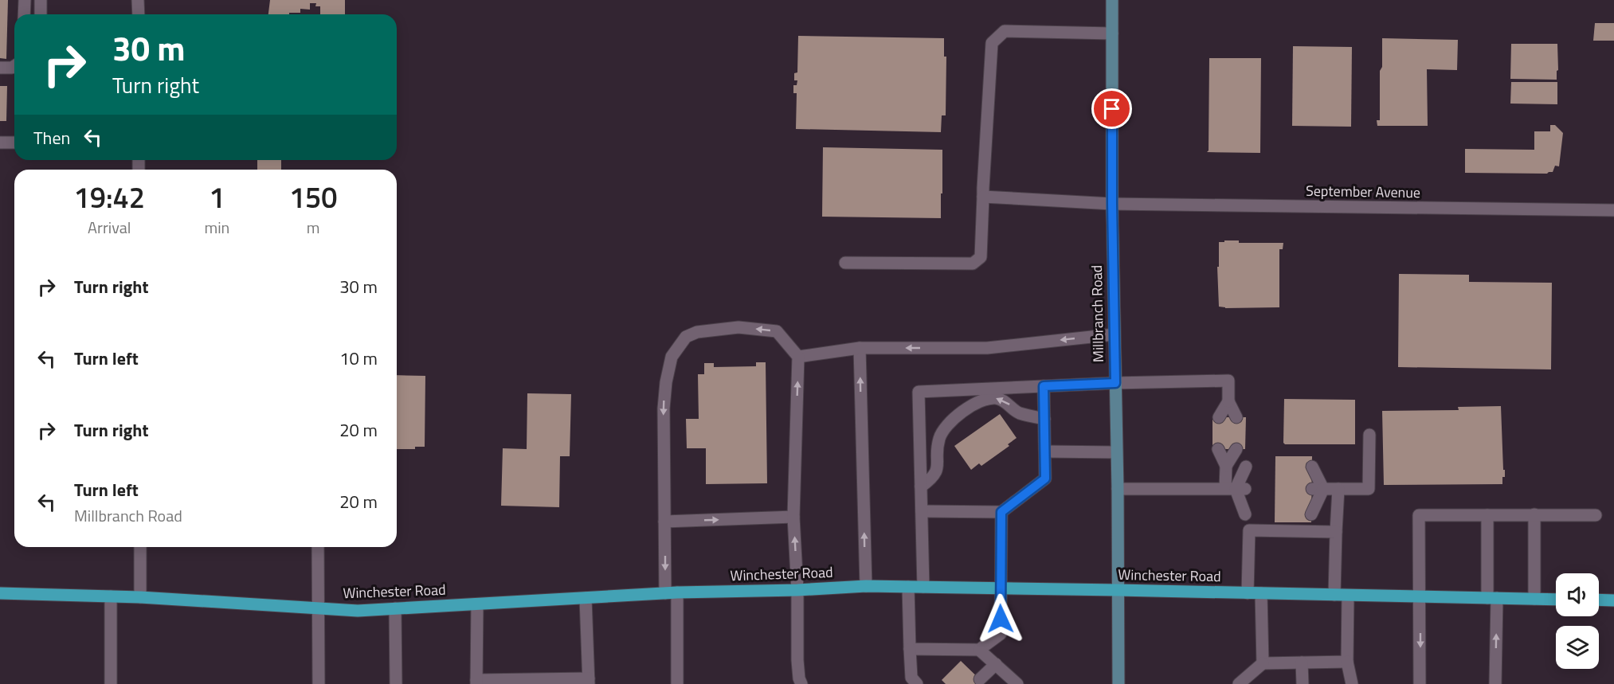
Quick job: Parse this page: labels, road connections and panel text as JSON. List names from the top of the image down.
{
  "streets": {
    "main road": ["Millbranch Road", "Winchester Road"],
    "street": ["September Avenue"]
  },
  "crossings": [
    ["September Avenue", "Millbranch Road"],
    ["Millbranch Road", "Winchester Road"]
  ],
  "page": {
    "turn": ["30 m", "Turn right"],
    "then": "Then",
    "eta": [
      "19:42",
      "Arrival",
      "1",
      "min",
      "150",
      "m"
    ],
    "list": [
      {
        "name": "Turn right",
        "value": "30 m"
      },
      {
        "name": "Turn left",
        "value": "10 m"
      },
      {
        "name": "Turn right",
        "value": "20 m"
      },
      {
        "name": "Turn left",
        "note": "Millbranch Road",
        "value": "20 m"
      }
    ]
  }
}
